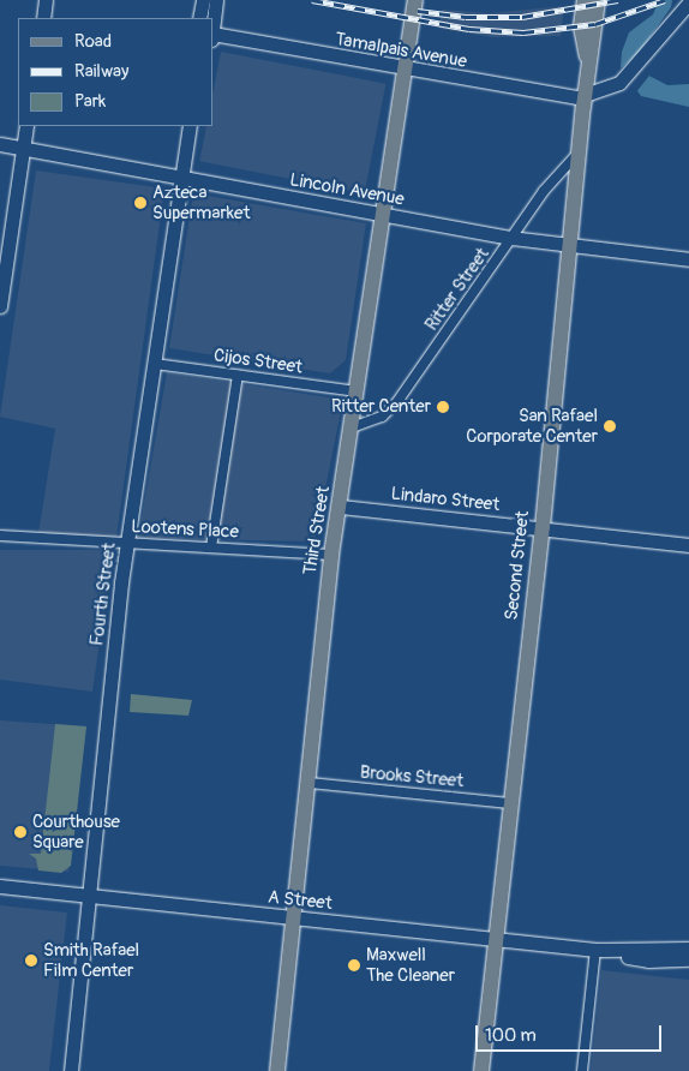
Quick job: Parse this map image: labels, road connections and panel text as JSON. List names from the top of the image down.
{
  "streets": {
    "main road": [
      "Tamalpais Avenue",
      "Lincoln Avenue",
      "Lindaro Street",
      "Third Street",
      "Second Street",
      "Fourth Street",
      "A Street"
    ],
    "street": [
      "Ritter Street",
      "Cijos Street",
      "Lootens Place",
      "Brooks Street"
    ]
  },
  "crossings": [
    ["Tamalpais Avenue", "Third Street"],
    ["Tamalpais Avenue", "Second Street"],
    ["Lincoln Avenue", "Ritter Street"],
    ["Lincoln Avenue", "Third Street"],
    ["Lincoln Avenue", "Second Street"],
    ["Lincoln Avenue", "Fourth Street"],
    ["Ritter Street", "Third Street"],
    ["Ritter Street", "Second Street"],
    ["Cijos Street", "Third Street"],
    ["Cijos Street", "Fourth Street"],
    ["Lindaro Street", "Third Street"],
    ["Lindaro Street", "Second Street"],
    ["Lootens Place", "Third Street"],
    ["Lootens Place", "Fourth Street"],
    ["Third Street", "Brooks Street"],
    ["Third Street", "A Street"],
    ["Second Street", "Brooks Street"],
    ["Second Street", "A Street"],
    ["Fourth Street", "A Street"]
  ],
  "places": [
    "Azteca Supermarket",
    "Ritter Center",
    "San Rafael Corporate Center",
    "Courthouse Square",
    "Smith Rafael Film Center",
    "Maxwell The Cleaner"
  ],
  "legend": ["Road", "Railway", "Park"],
  "scale_bar": "100 m"
}
